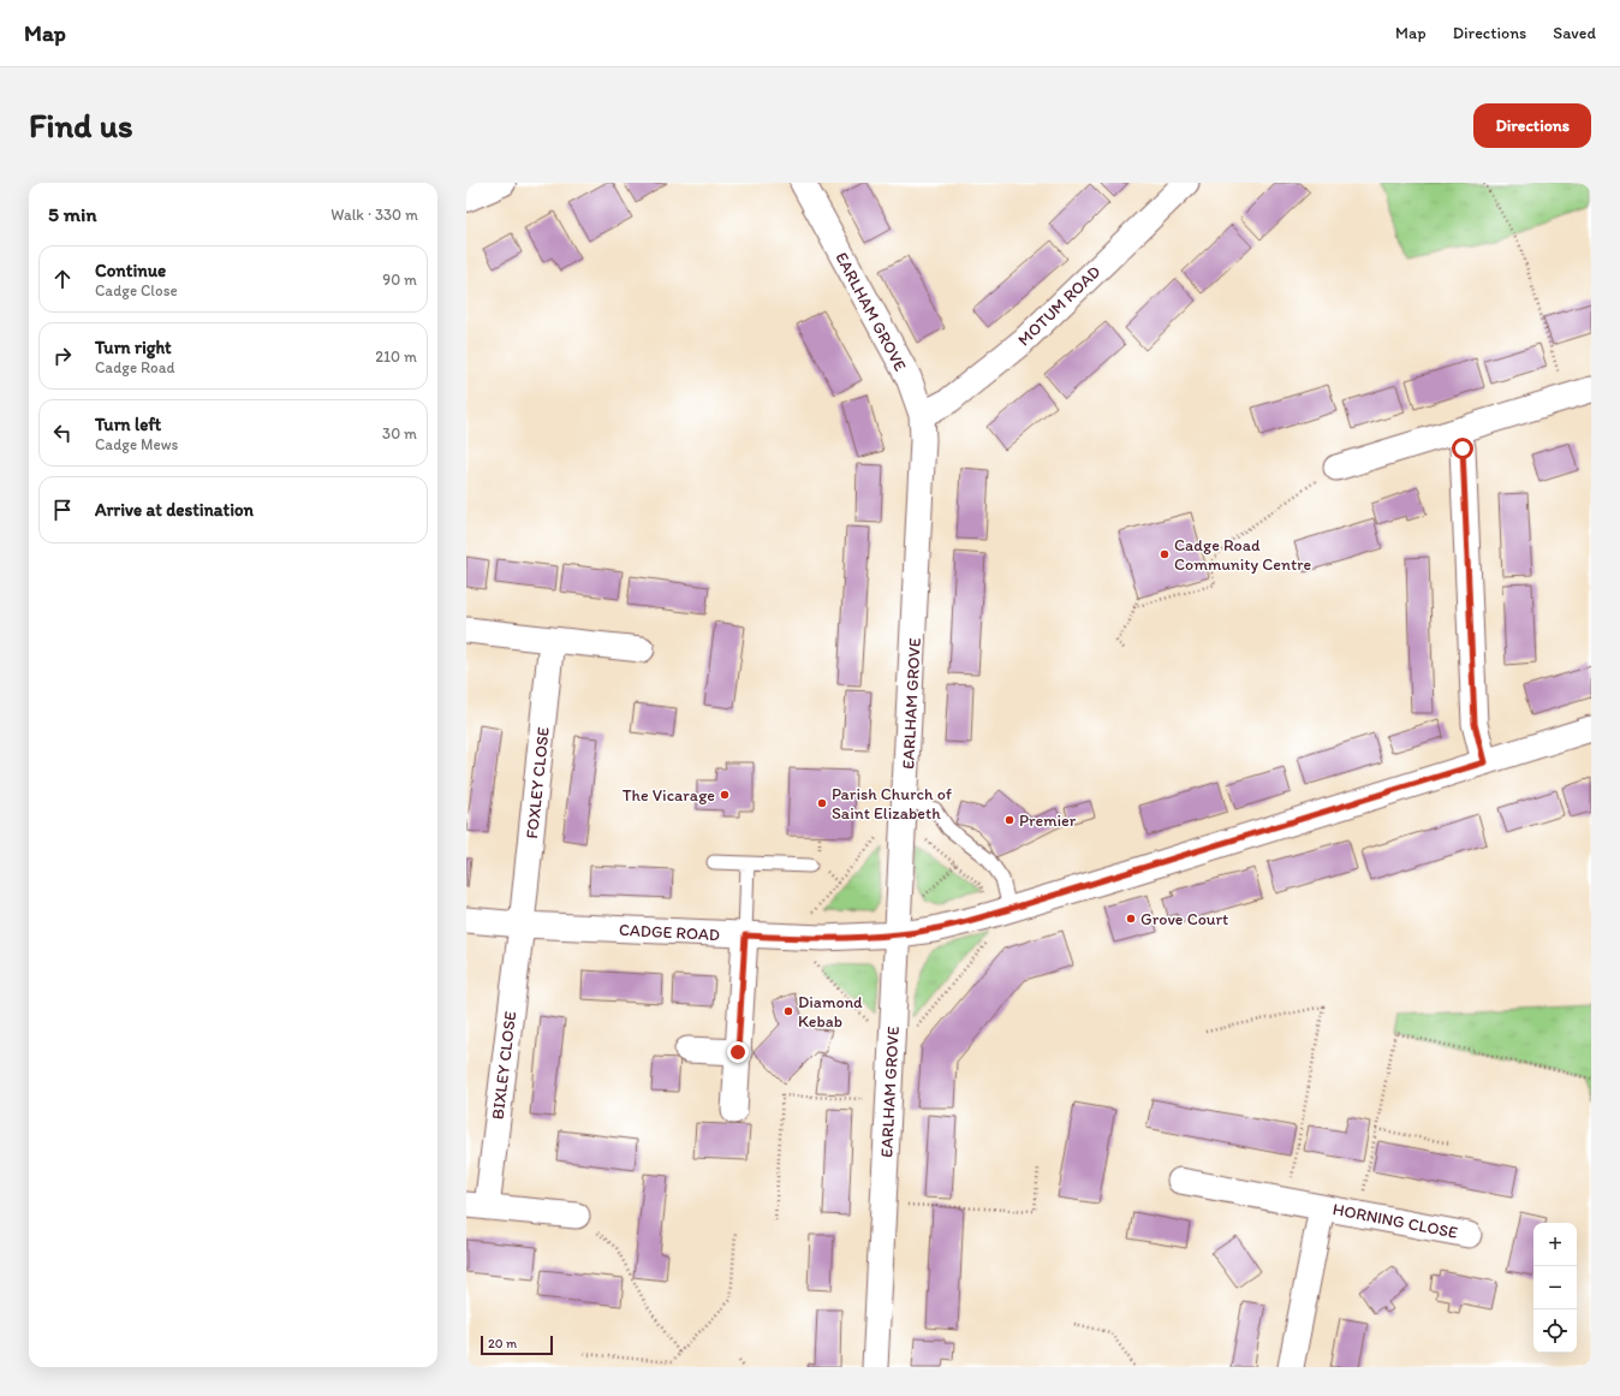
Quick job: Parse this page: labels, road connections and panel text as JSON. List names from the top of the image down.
{
  "streets": {
    "street": [
      "MOTUM ROAD",
      "EARLHAM GROVE",
      "FOXLEY CLOSE",
      "CADGE ROAD",
      "BIXLEY CLOSE",
      "HORNING CLOSE"
    ]
  },
  "crossings": [
    ["MOTUM ROAD", "EARLHAM GROVE"],
    ["EARLHAM GROVE", "CADGE ROAD"],
    ["FOXLEY CLOSE", "CADGE ROAD"],
    ["FOXLEY CLOSE", "BIXLEY CLOSE"],
    ["CADGE ROAD", "BIXLEY CLOSE"]
  ],
  "places": [
    "Cadge Road Community Centre",
    "The Vicarage",
    "Parish Church of Saint Elizabeth",
    "Premier",
    "Grove Court",
    "Diamond Kebab"
  ],
  "scale_bar": "20 m",
  "page": {
    "header": "Map",
    "nav": ["Map", "Directions", "Saved"],
    "buttons": "Directions",
    "title": "Find us",
    "heading": ["5 min", "Walk · 330 m"],
    "list": [
      ["Continue", "Cadge Close", "90 m"],
      ["Turn right", "Cadge Road", "210 m"],
      ["Turn left", "Cadge Mews", "30 m"],
      "Arrive at destination"
    ],
    "map_buttons": ["+", "−"],
    "scale": "20 m"
  }
}
